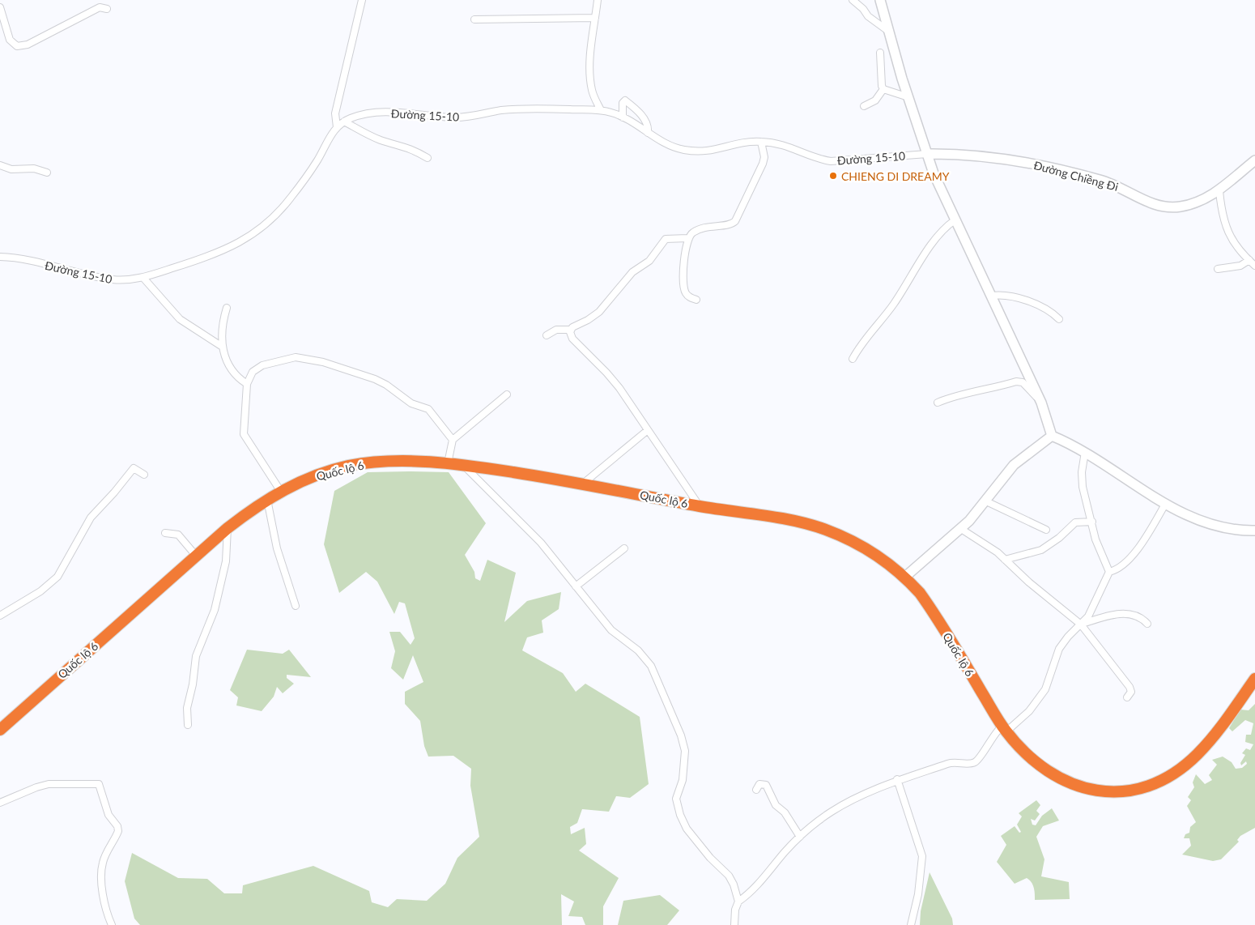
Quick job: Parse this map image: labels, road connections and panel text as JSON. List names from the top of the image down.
{
  "streets": {
    "highway": ["Quốc lộ 6"],
    "street": ["Đường 15-10", "Đường Chiềng Đi"]
  },
  "crossings": [
    ["Đường 15-10", "Đường Chiềng Đi"]
  ],
  "places": ["CHIENG DI DREAMY"]
}
